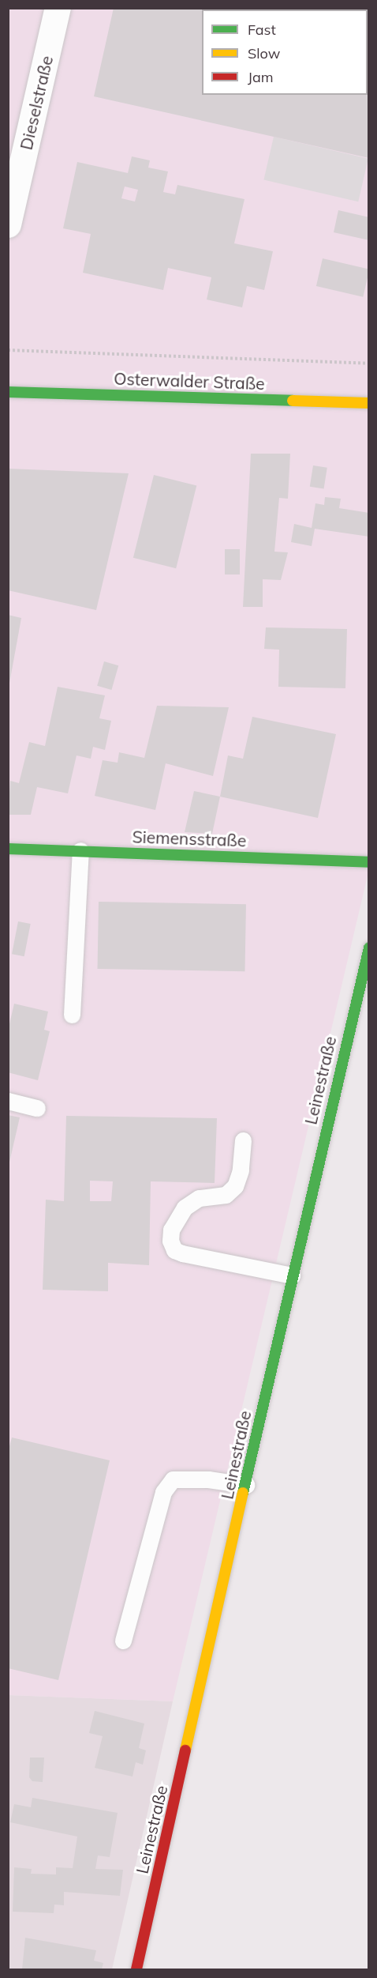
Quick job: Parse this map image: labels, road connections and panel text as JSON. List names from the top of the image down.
{
  "streets": {
    "street": [
      "Dieselstraße",
      "Osterwalder Straße",
      "Siemensstraße",
      "Leinestraße"
    ]
  },
  "legend": ["Fast", "Slow", "Jam"]
}
